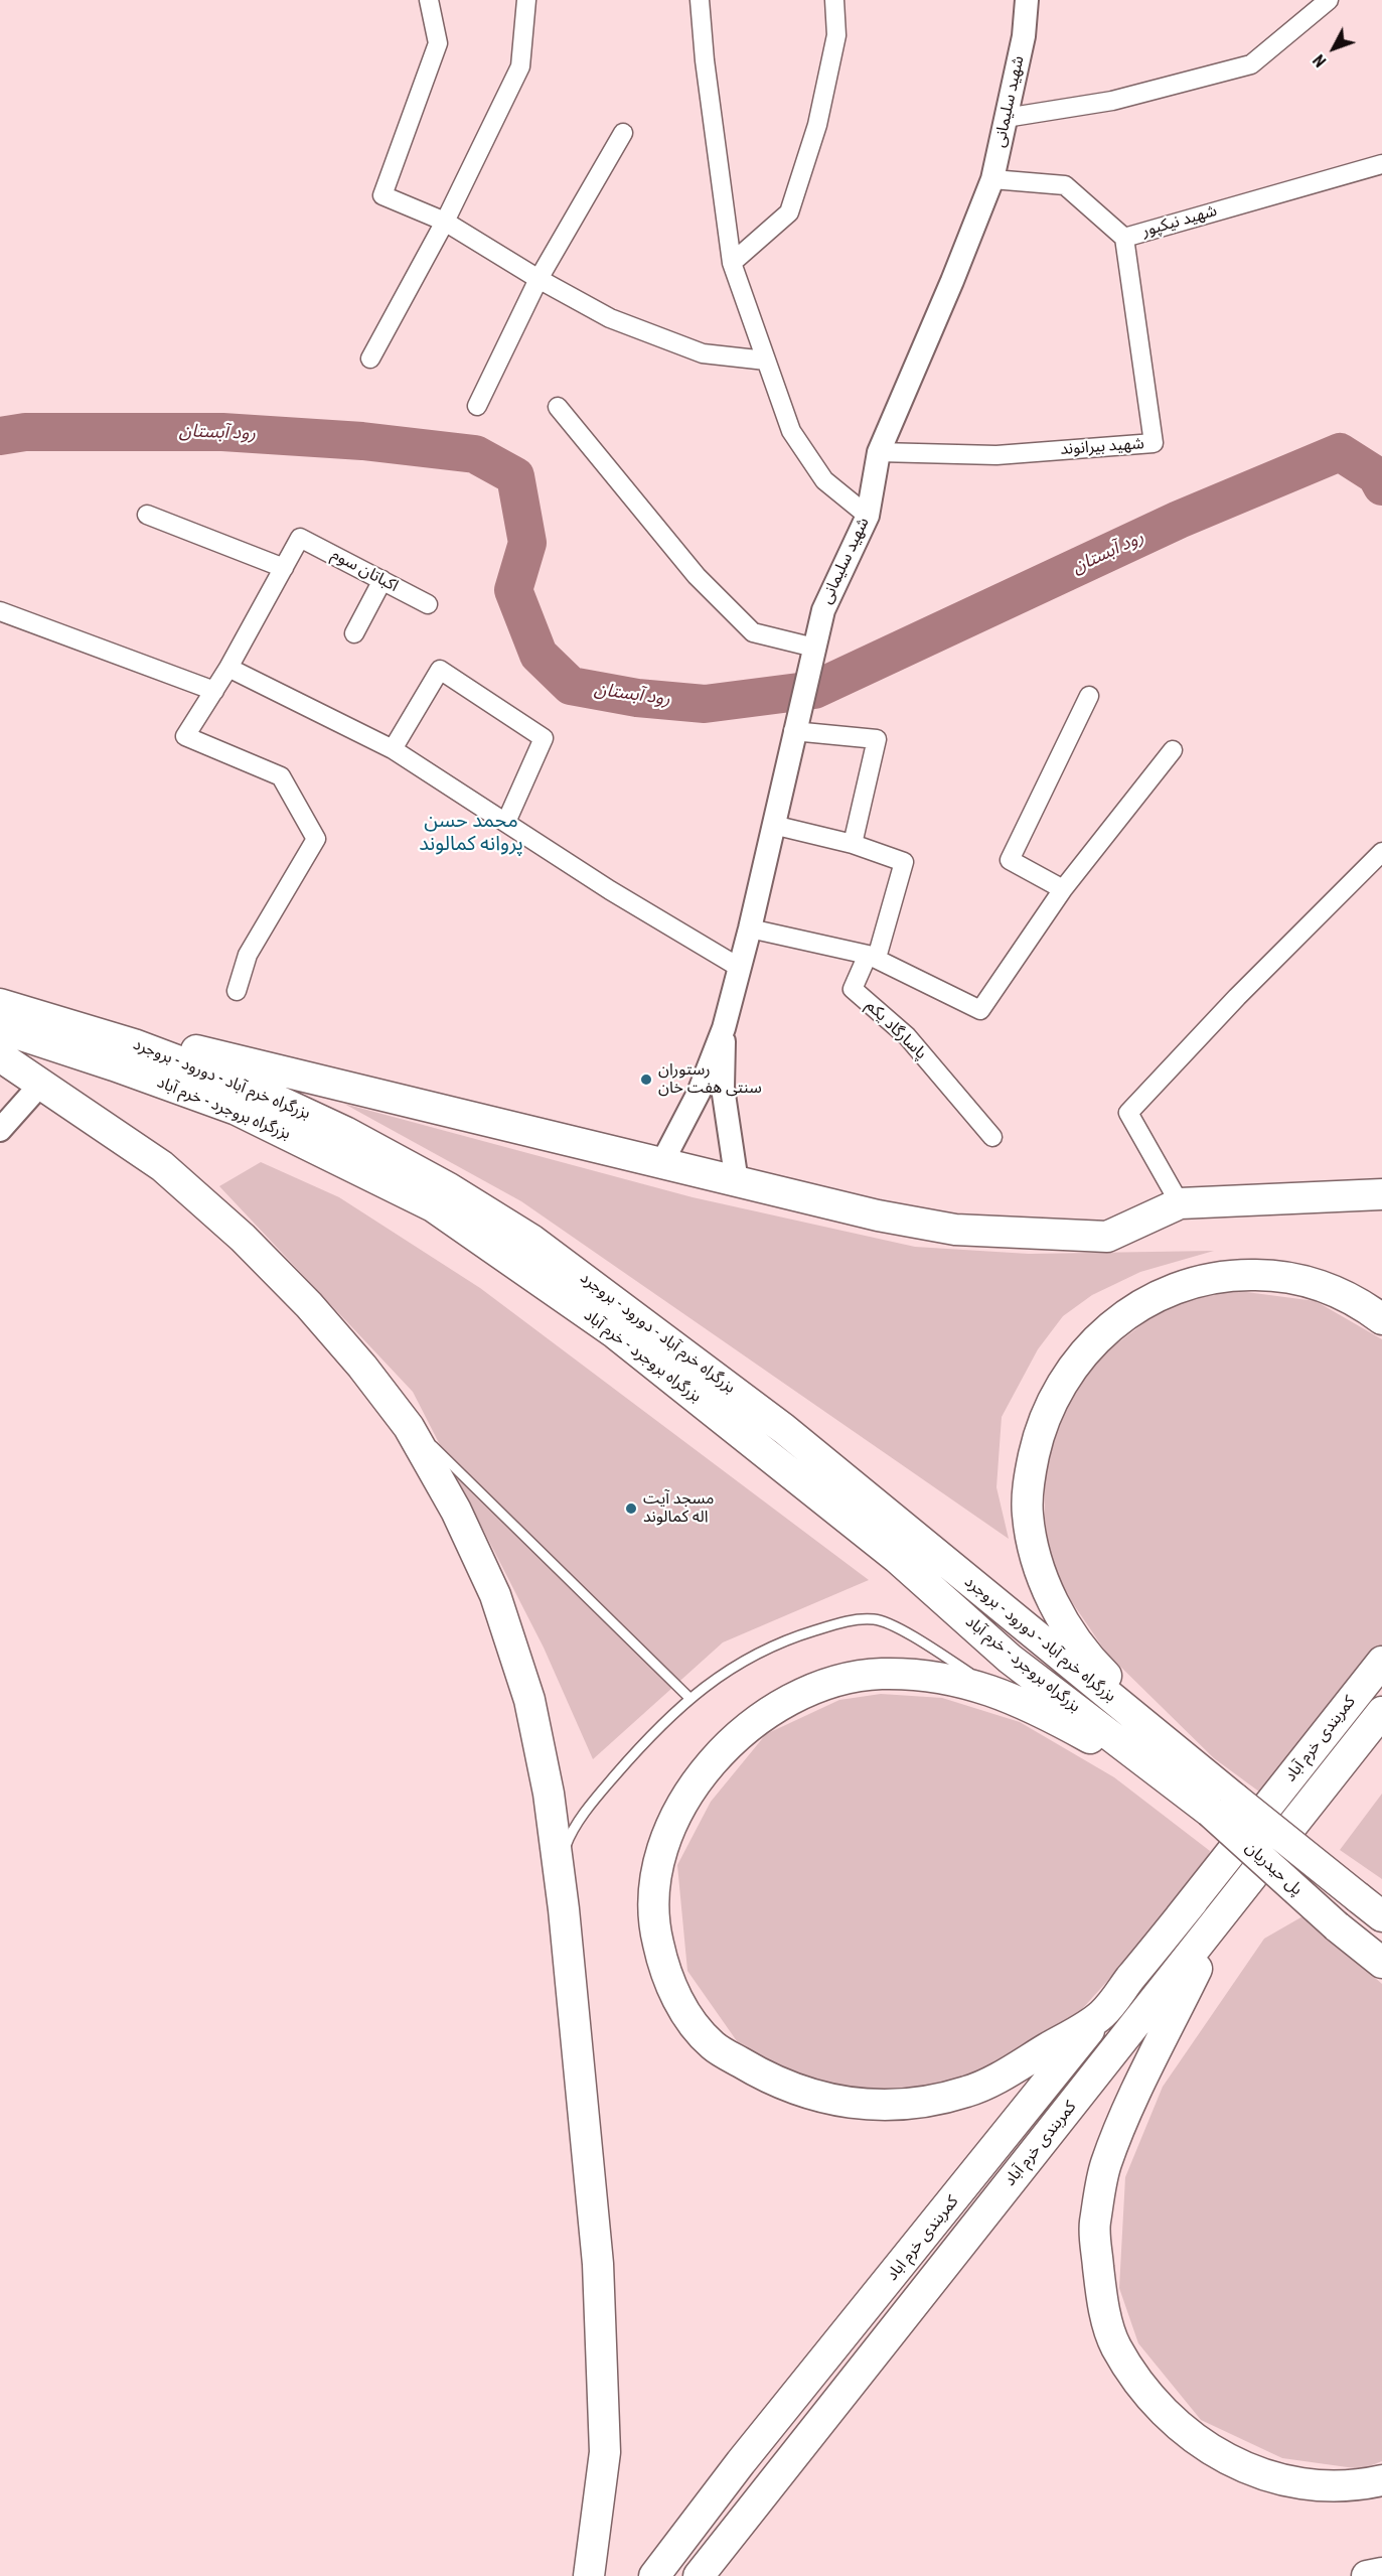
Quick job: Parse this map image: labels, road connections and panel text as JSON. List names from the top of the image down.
{
  "streets": {
    "highway": [
      "بزرگراه خرم آباد - دورود - بروجرد",
      "بزرگراه بروجرد - خرم آباد",
      "کمربندی خرم آباد",
      "پل حیدریان",
      "کمربندی خرم اباد"
    ],
    "street": [
      "شهید سلیمانی",
      "شهید نیکپور",
      "شهید بیرانوند",
      "اکباتان سوم",
      "پاسارگاد یکم"
    ]
  },
  "crossings": [
    ["شهید سلیمانی", "شهید نیکپور"],
    ["شهید سلیمانی", "شهید بیرانوند"],
    ["شهید نیکپور", "شهید بیرانوند"],
    ["بزرگراه خرم آباد - دورود - بروجرد", "بزرگراه بروجرد - خرم آباد"],
    ["بزرگراه خرم آباد - دورود - بروجرد", "پل حیدریان"],
    ["بزرگراه بروجرد - خرم آباد", "پل حیدریان"],
    ["کمربندی خرم آباد", "کمربندی خرم اباد"]
  ],
  "districts": ["محمد حسن پروانه کمالوند"],
  "water": ["رود آبستان"],
  "places": ["رستوران سنتی هفت خان", "مسجد آیت اله کمالوند"],
  "north": "bottom left"
}
